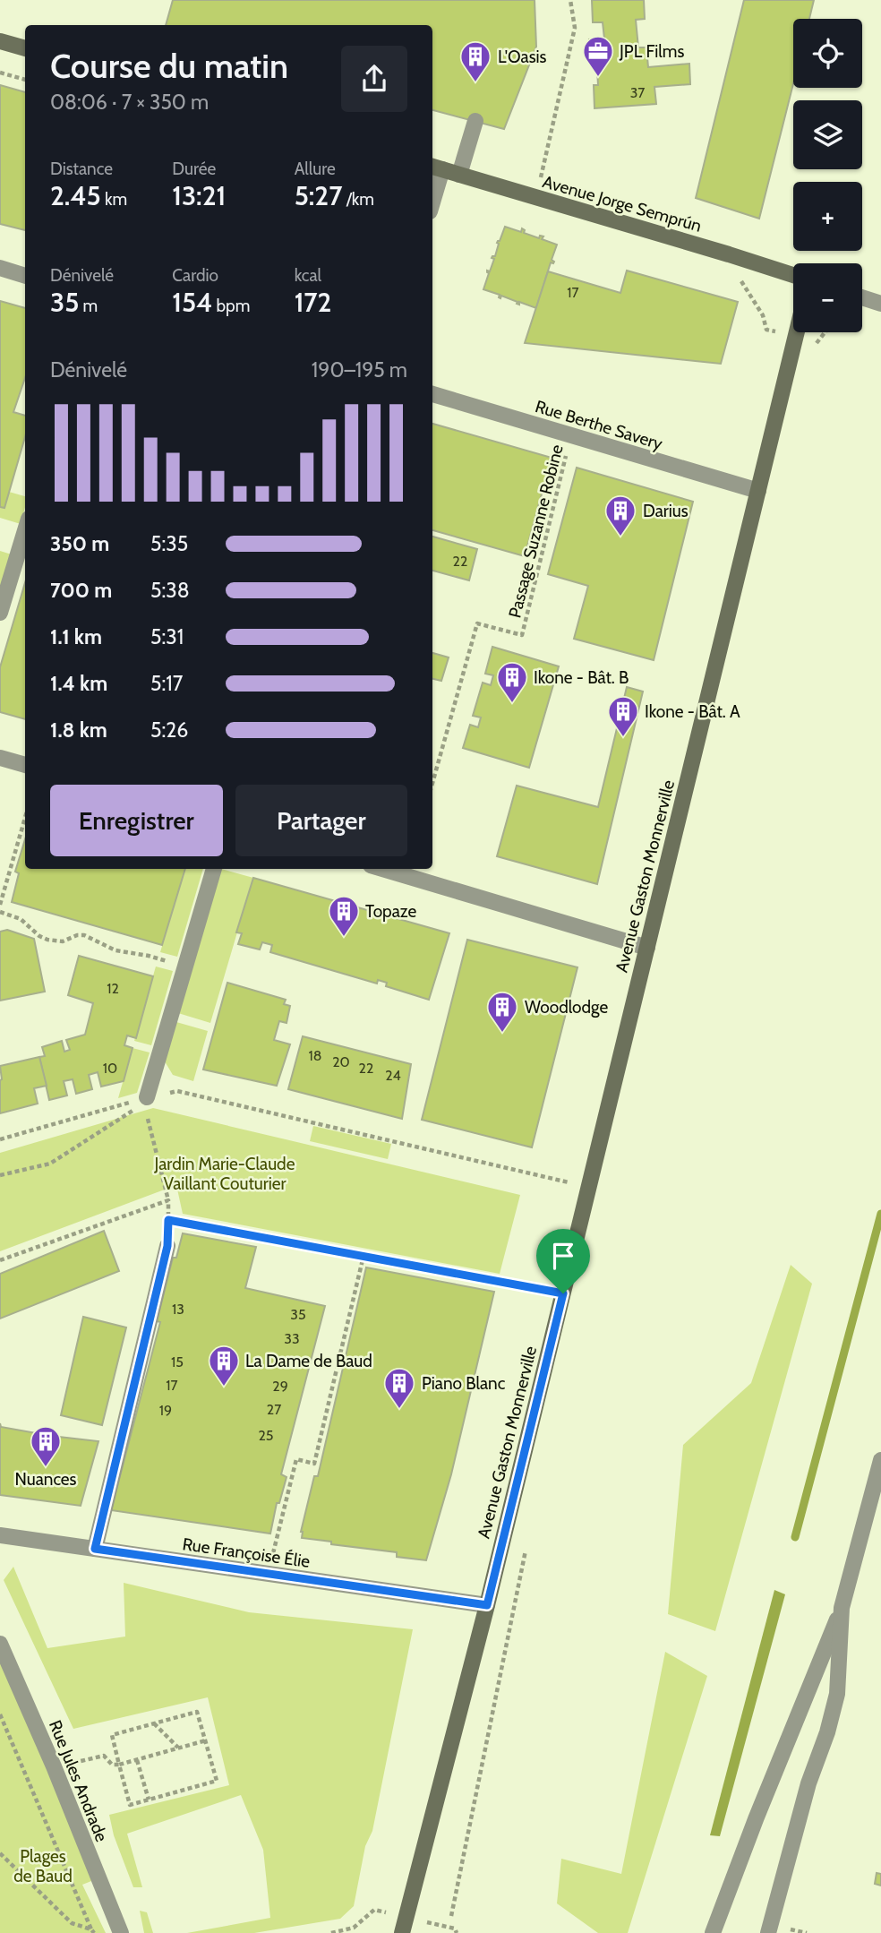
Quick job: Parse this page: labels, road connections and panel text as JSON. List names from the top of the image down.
{
  "streets": {
    "street": [
      "Avenue Jorge Semprún",
      "Rue Berthe Savery",
      "Avenue Gaston Monnerville",
      "Rue Françoise Élie",
      "Rue Jules Andrade"
    ],
    "path": ["Passage Suzanne Robine"]
  },
  "crossings": [
    ["Rue Berthe Savery", "Passage Suzanne Robine"],
    ["Rue Berthe Savery", "Avenue Gaston Monnerville"],
    ["Avenue Gaston Monnerville", "Rue Françoise Élie"]
  ],
  "parks": ["Jardin Marie-Claude Vaillant Couturier", "Plages de Baud"],
  "places": {
    "office": ["JPL Films"],
    "building": [
      "L'Oasis",
      "Darius",
      "Ikone - Bât. B",
      "Ikone - Bât. A",
      "Topaze",
      "Woodlodge",
      "La Dame de Baud",
      "Piano Blanc",
      "Nuances"
    ]
  },
  "house_numbers": [
    "37",
    "17",
    "22",
    "12",
    "18",
    "20",
    "10",
    "22",
    "24",
    "13",
    "35",
    "33",
    "15",
    "17",
    "29",
    "27",
    "19",
    "25"
  ],
  "page": {
    "map_buttons": ["+", "−"],
    "heading": ["Course du matin", "08:06 · 7 × 350 m"],
    "stats": [
      ["Distance", "2.45 km"],
      ["Durée", "13:21"],
      ["Allure", "5:27 /km"],
      ["Dénivelé", "35 m"],
      ["Cardio", "154 bpm"],
      ["kcal", "172"]
    ],
    "chart": ["Dénivelé", "190–195 m"],
    "list": [
      {
        "name": "350 m",
        "note": "5:35"
      },
      {
        "name": "700 m",
        "note": "5:38"
      },
      {
        "name": "1.1 km",
        "note": "5:31"
      },
      {
        "name": "1.4 km",
        "note": "5:17"
      },
      {
        "name": "1.8 km",
        "note": "5:26"
      }
    ],
    "buttons": ["Enregistrer", "Partager"]
  }
}
